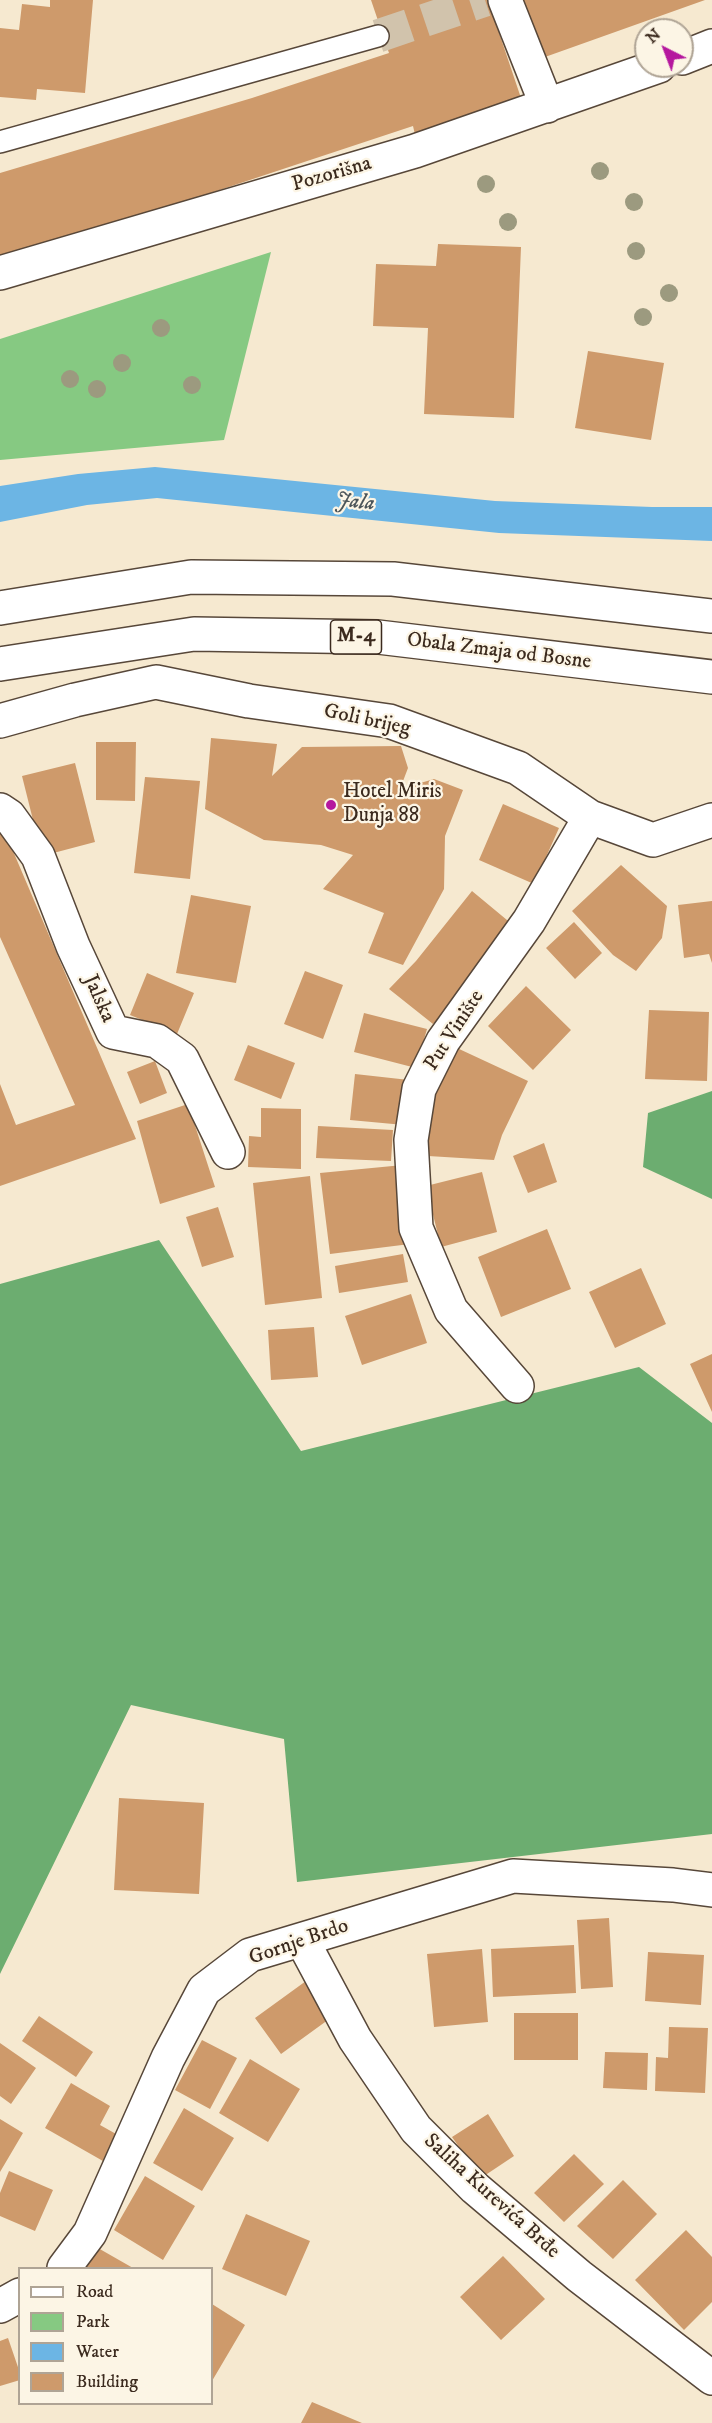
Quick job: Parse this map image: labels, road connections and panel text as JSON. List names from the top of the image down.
{
  "streets": {
    "street": [
      "Pozorišna",
      "M-4",
      "Obala Zmaja od Bosne",
      "Goli brijeg",
      "Jalska",
      "Put Vinište",
      "Gornje Brdo",
      "Saliha Kurevića Brđe"
    ]
  },
  "crossings": [
    ["Goli brijeg", "Put Vinište"],
    ["Gornje Brdo", "Saliha Kurevića Brđe"]
  ],
  "water": ["Jala"],
  "places": ["Hotel Miris Dunja 88"],
  "legend": [
    "Road",
    "Park",
    "Water",
    "Building"
  ],
  "north": "top left"
}
